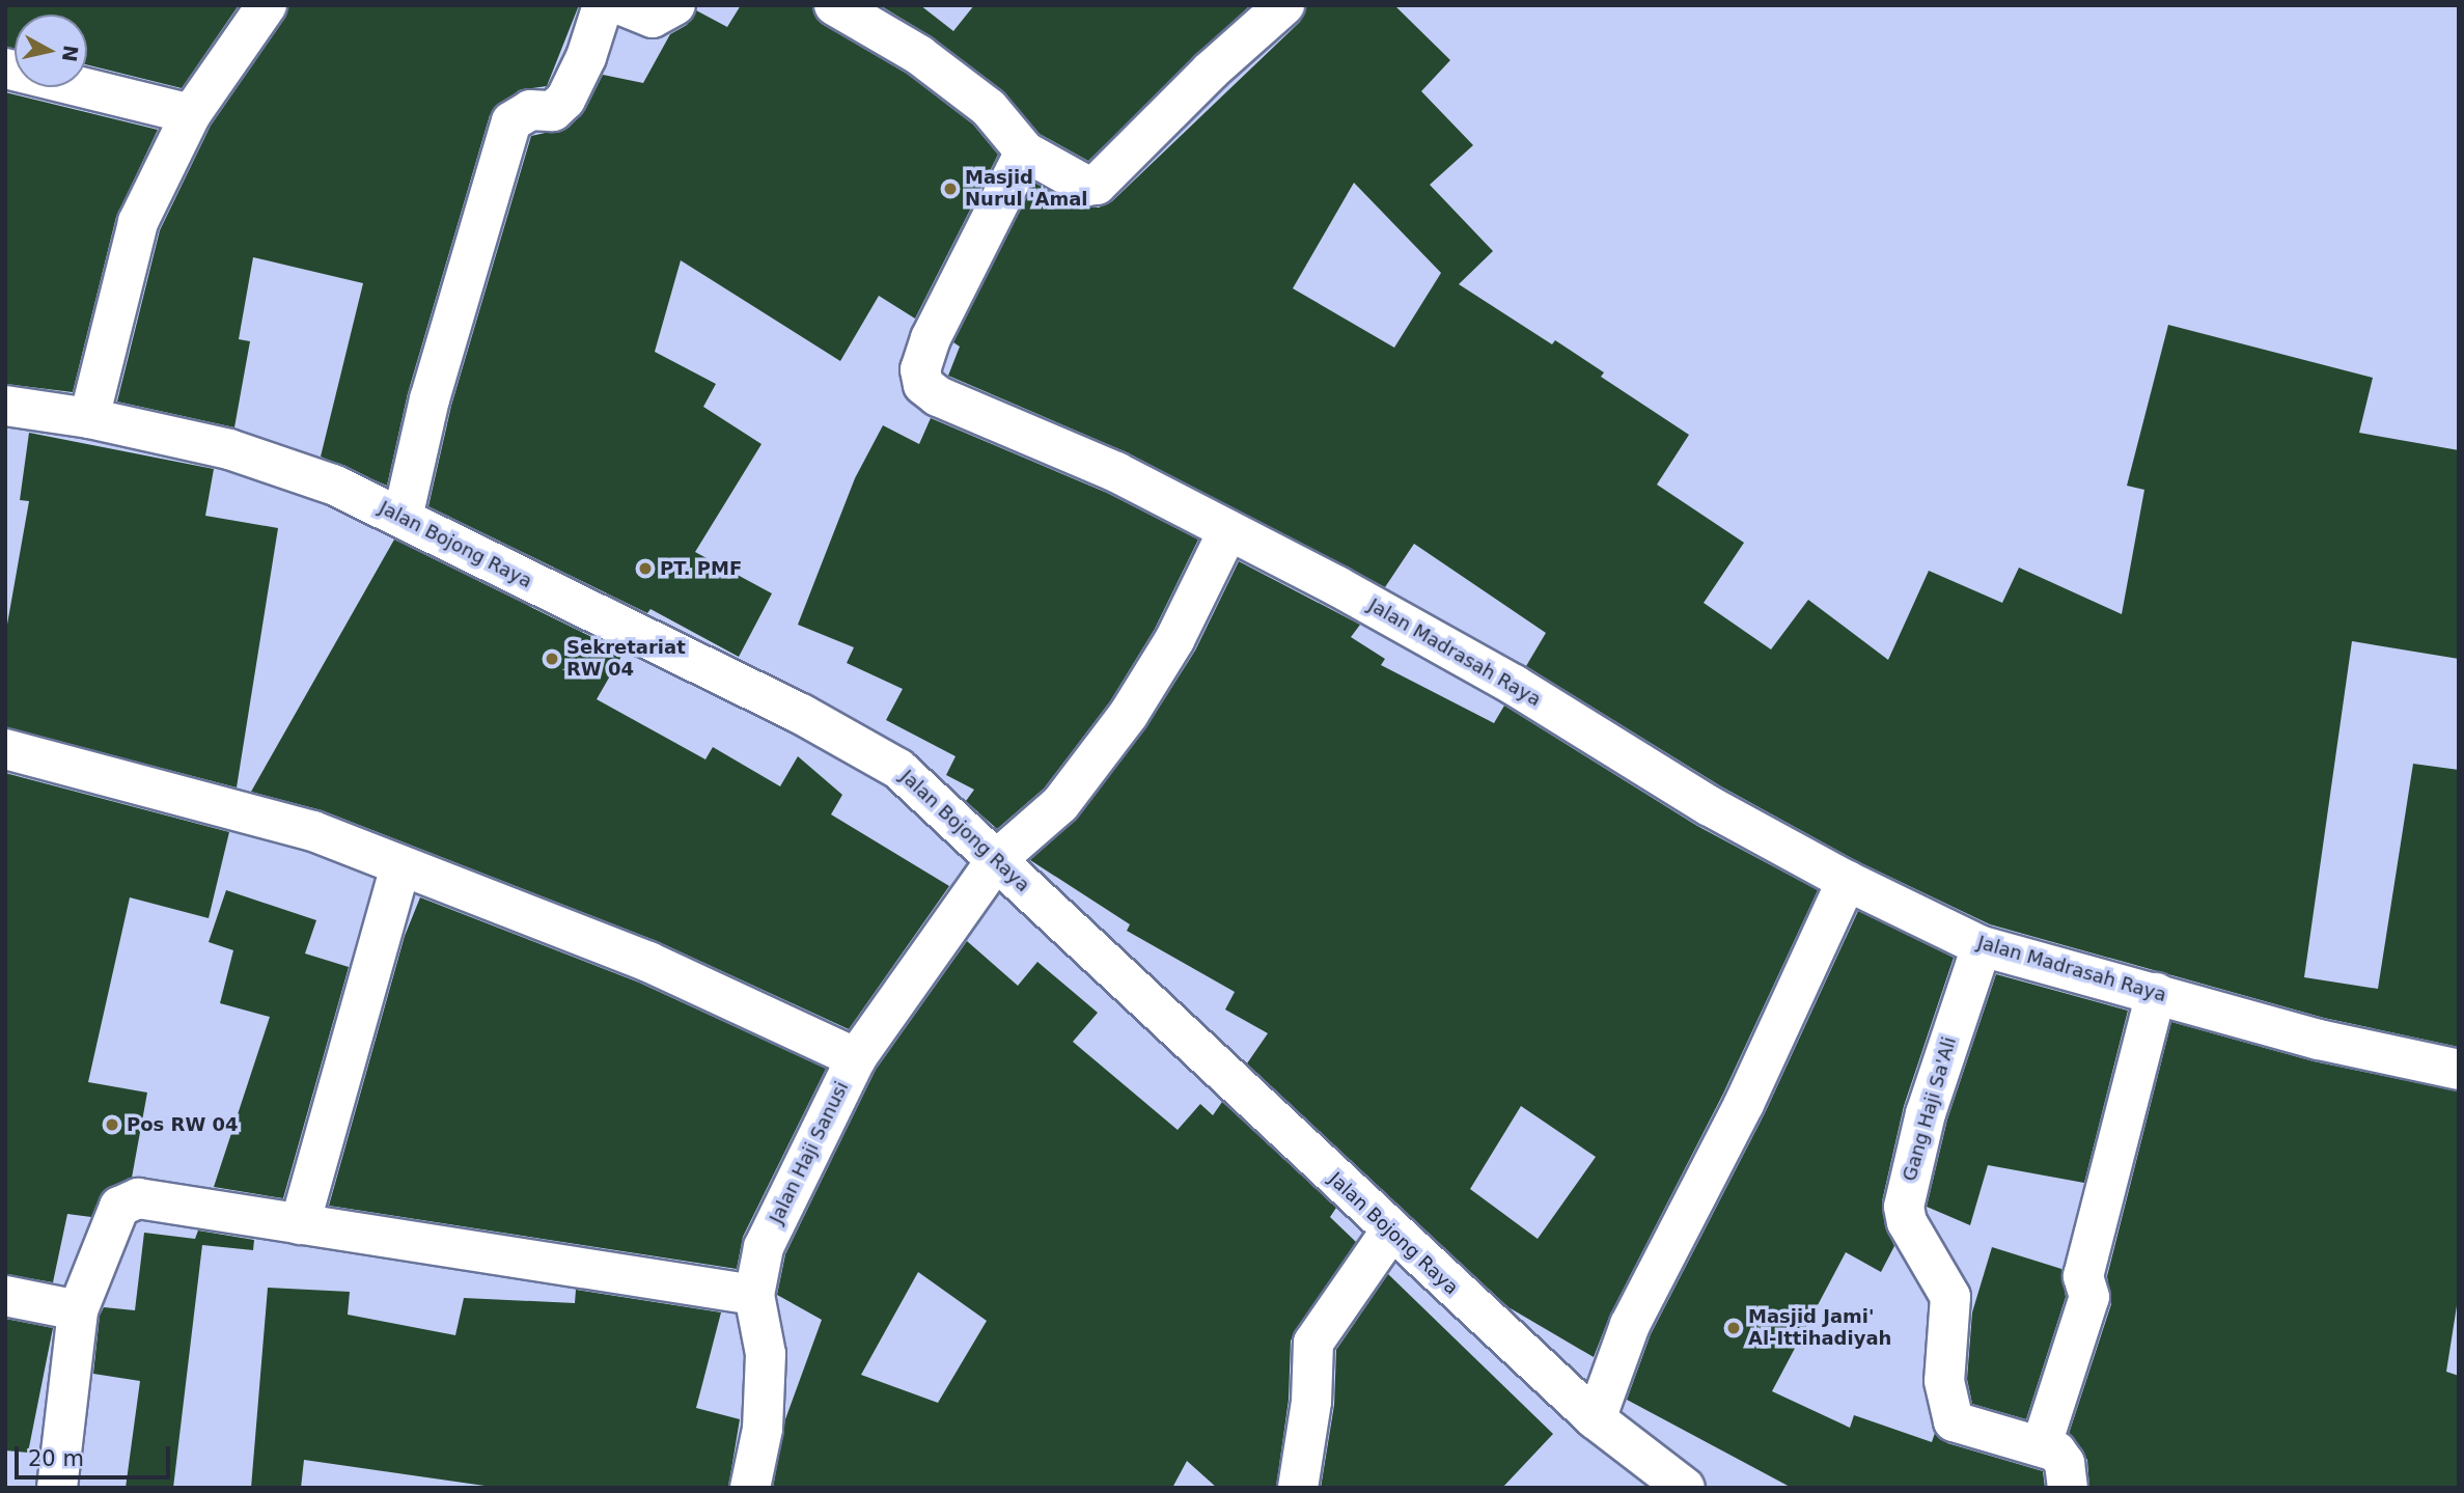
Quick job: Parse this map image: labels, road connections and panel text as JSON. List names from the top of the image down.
{
  "streets": {
    "street": [
      "Jalan Bojong Raya",
      "Jalan Madrasah Raya",
      "Gang Haji Sa'Ali",
      "Jalan Haji Sanusi"
    ]
  },
  "crossings": [
    ["Jalan Bojong Raya", "Jalan Haji Sanusi"],
    ["Jalan Madrasah Raya", "Gang Haji Sa'Ali"],
    ["Jalan Madrasah Raya", "Jalan Haji Sanusi"]
  ],
  "places": [
    "Masjid Nurul 'Amal",
    "PT. PMF",
    "Sekretariat RW 04",
    "Pos RW 04",
    "Masjid Jami' Al-Ittihadiyah"
  ],
  "scale_bar": "20 m",
  "north": "right"
}
